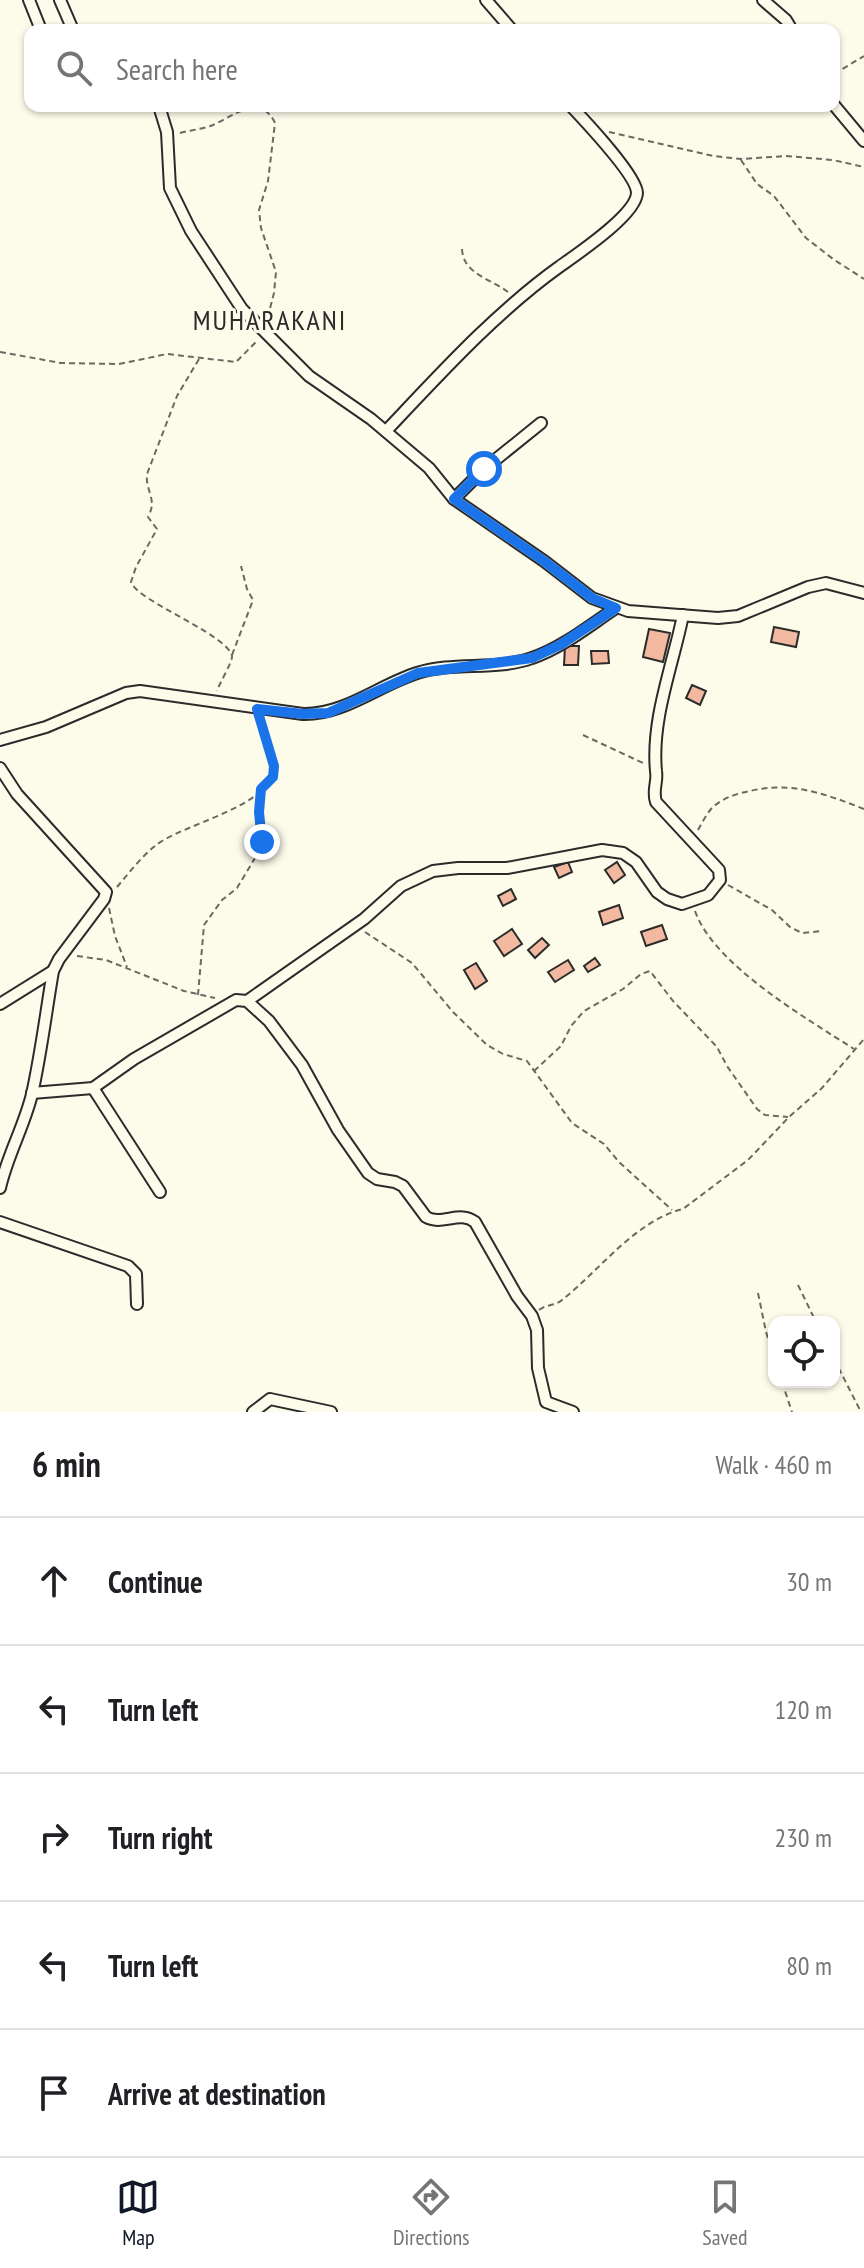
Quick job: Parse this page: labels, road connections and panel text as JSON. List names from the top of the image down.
{
  "districts": ["MUHARAKANI"],
  "page": {
    "search": "Search here",
    "heading": ["6 min", "Walk · 460 m"],
    "list": [
      ["Continue", "30 m"],
      ["Turn left", "120 m"],
      ["Turn right", "230 m"],
      ["Turn left", "80 m"],
      "Arrive at destination"
    ],
    "nav": ["Map", "Directions", "Saved"]
  }
}
